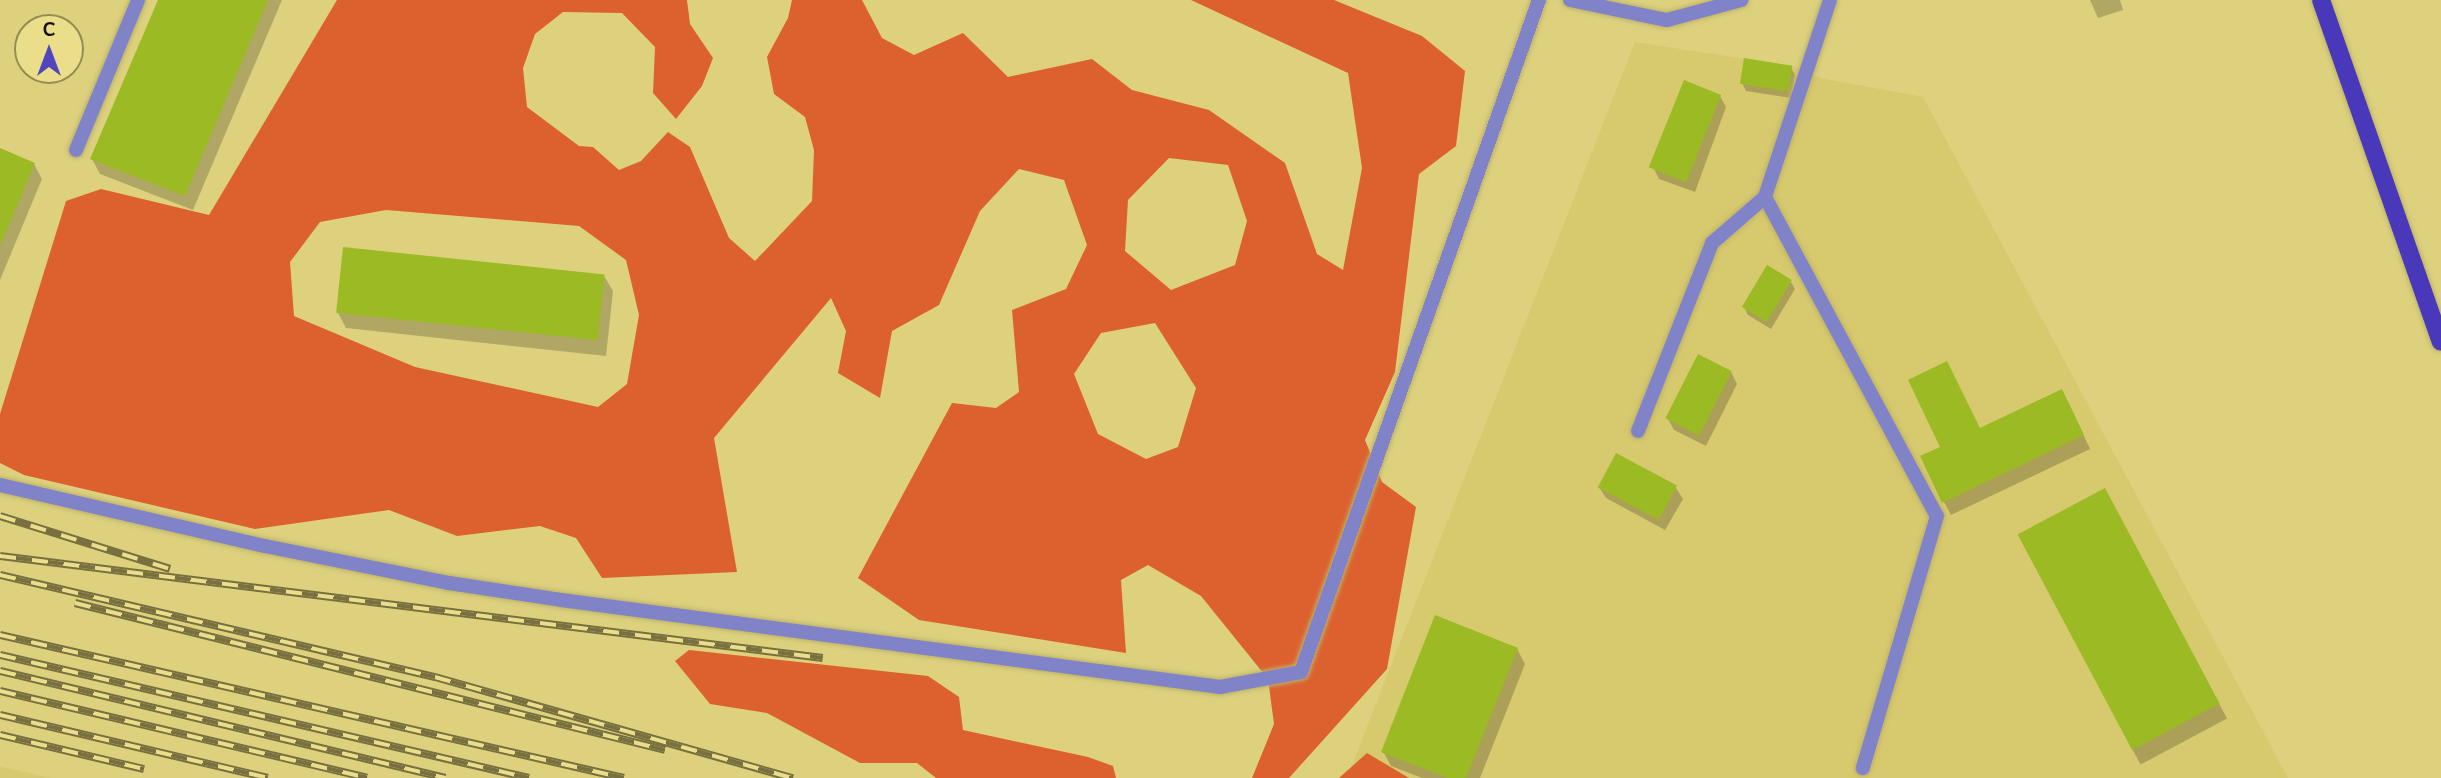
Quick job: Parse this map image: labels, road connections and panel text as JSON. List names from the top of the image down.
{
  "north": "top"
}
